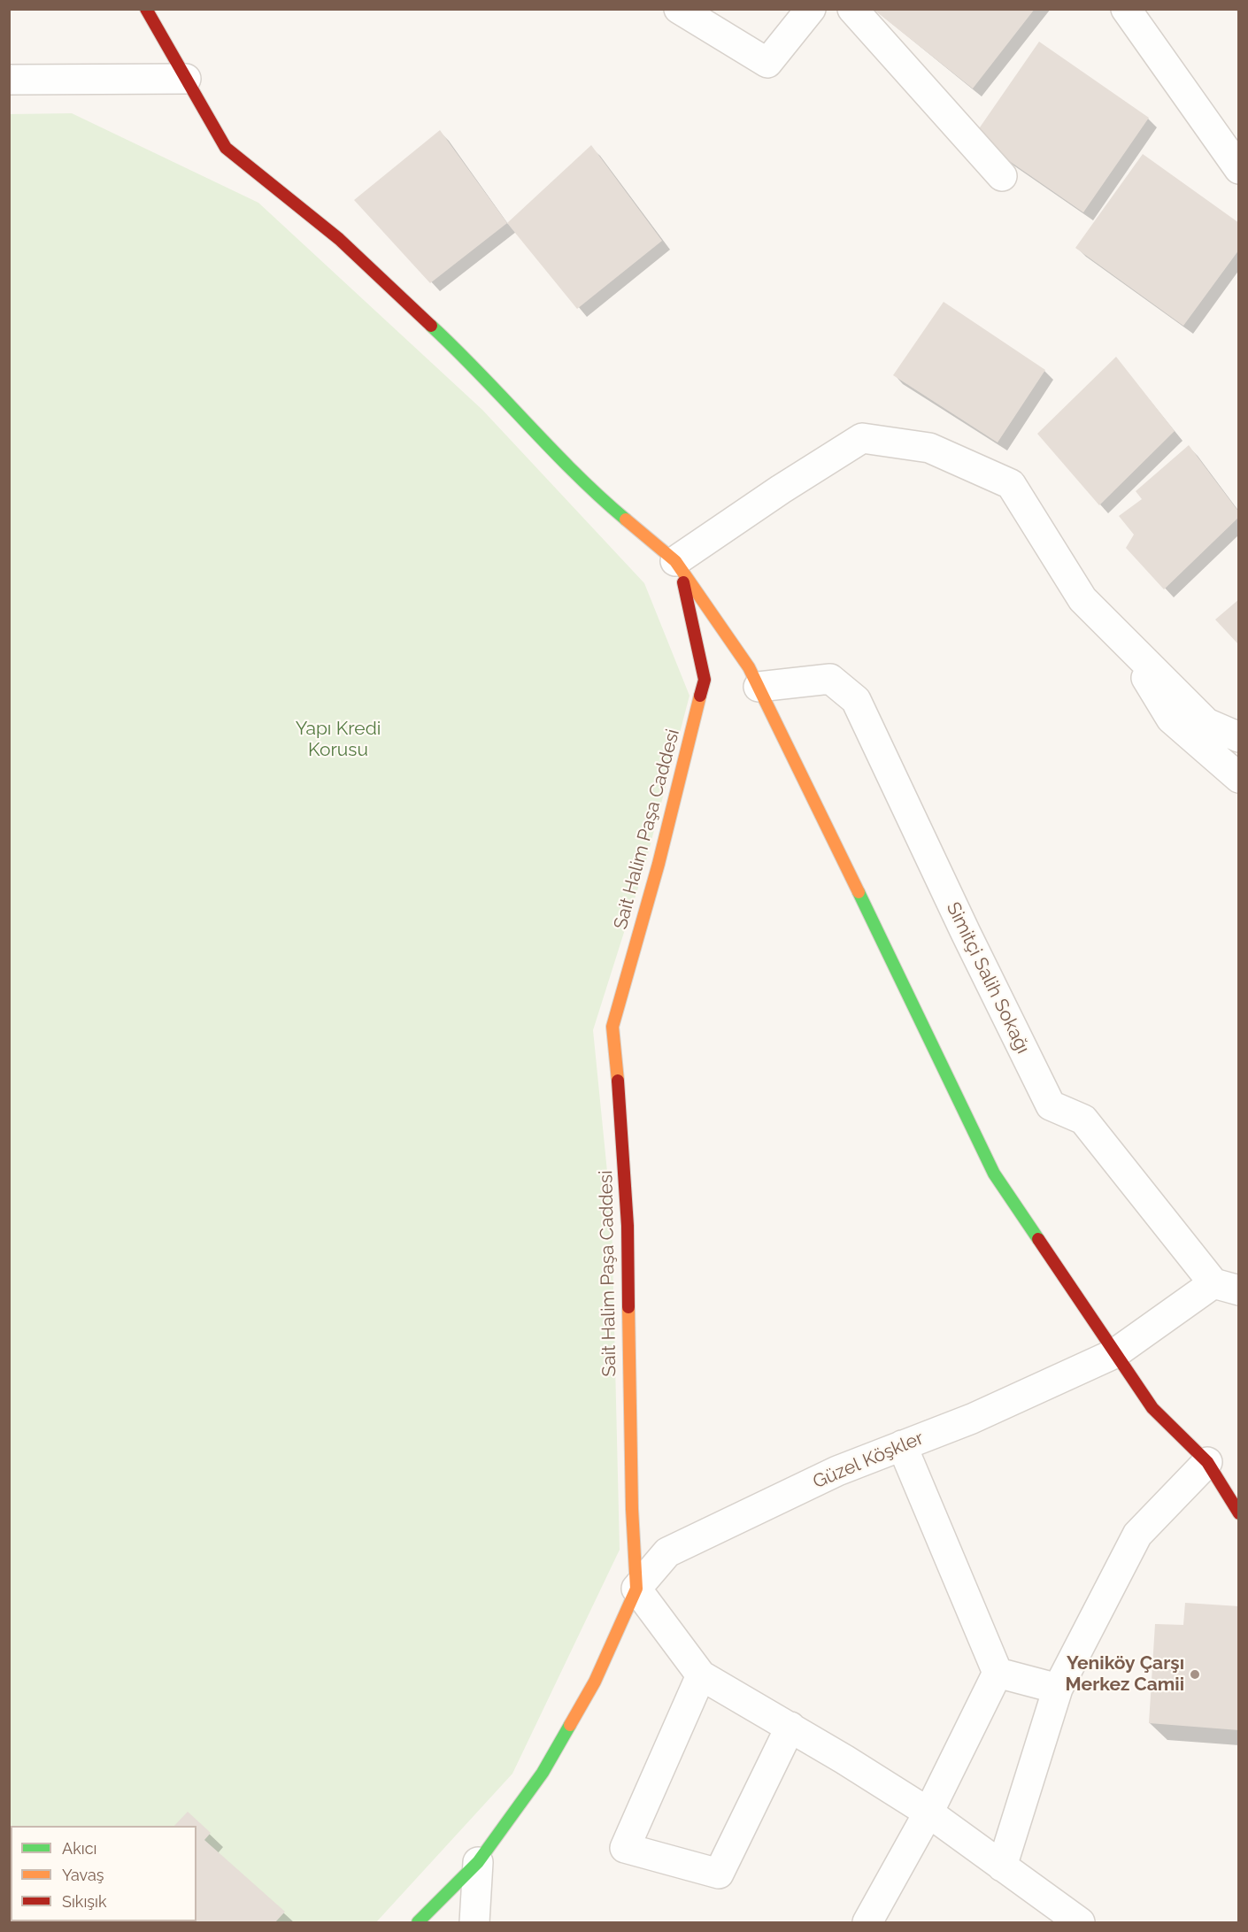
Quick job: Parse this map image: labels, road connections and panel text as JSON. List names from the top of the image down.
{
  "streets": {
    "street": ["Sait Halim Paşa Caddesi", "Simitçi Salih Sokağı", "Güzel Köşkler"]
  },
  "crossings": [
    ["Sait Halim Paşa Caddesi", "Güzel Köşkler"],
    ["Simitçi Salih Sokağı", "Güzel Köşkler"]
  ],
  "parks": ["Yapı Kredi Korusu"],
  "places": ["Yeniköy Çarşı Merkez Camii"],
  "legend": ["Akıcı", "Yavaş", "Sıkışık"]
}
